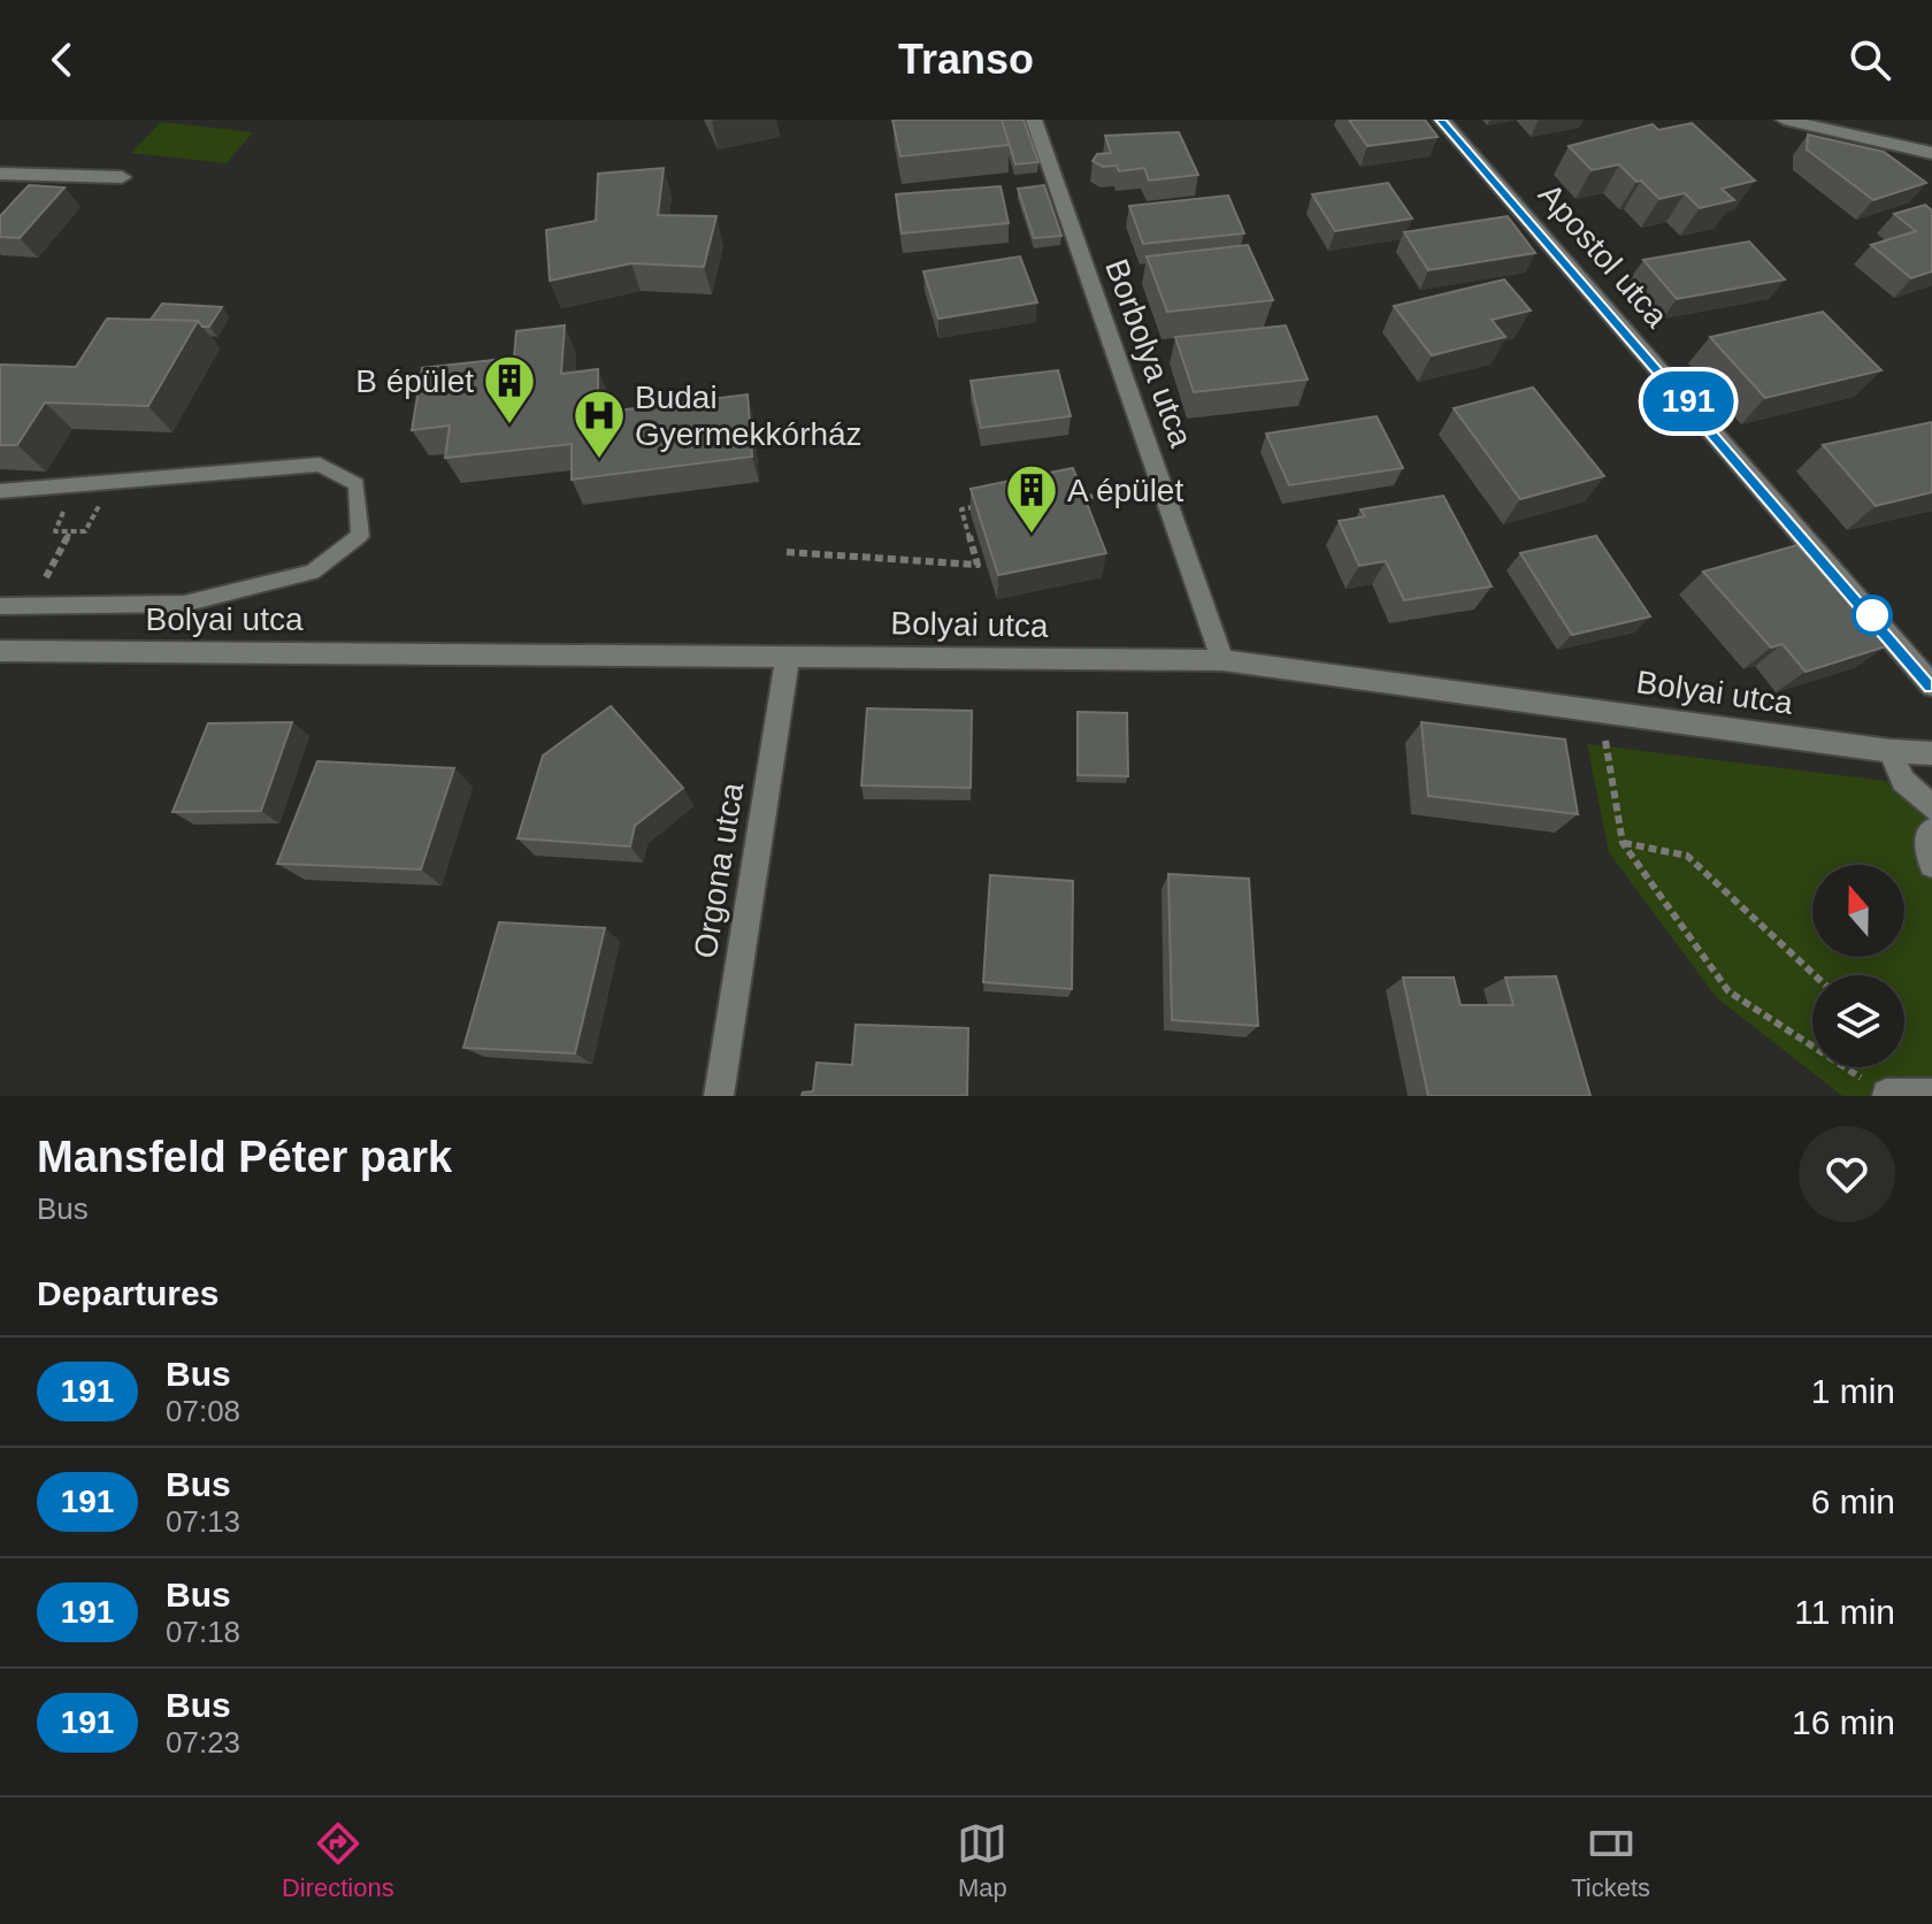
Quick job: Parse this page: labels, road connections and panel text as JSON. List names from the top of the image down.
{
  "streets": {
    "street": [
      "Apostol utca",
      "Borbolya utca",
      "Bolyai utca",
      "Orgona utca"
    ]
  },
  "crossings": [
    ["Borbolya utca", "Bolyai utca"],
    ["Bolyai utca", "Orgona utca"]
  ],
  "places": {
    "building": ["B épület", "A épület"],
    "hospital": ["Budai Gyermekkórház"]
  },
  "lines": ["bus line 191"],
  "north": "top",
  "page": {
    "header": "Transo",
    "on_map": "191",
    "heading": [
      ["Mansfeld Péter park", "Bus"],
      "Departures"
    ],
    "list": [
      {
        "mark": "191",
        "name": "Bus",
        "note": "07:08",
        "value": "1 min"
      },
      {
        "mark": "191",
        "name": "Bus",
        "note": "07:13",
        "value": "6 min"
      },
      {
        "mark": "191",
        "name": "Bus",
        "note": "07:18",
        "value": "11 min"
      },
      {
        "mark": "191",
        "name": "Bus",
        "note": "07:23",
        "value": "16 min"
      }
    ],
    "tabs": ["Directions", "Map", "Tickets"]
  }
}
